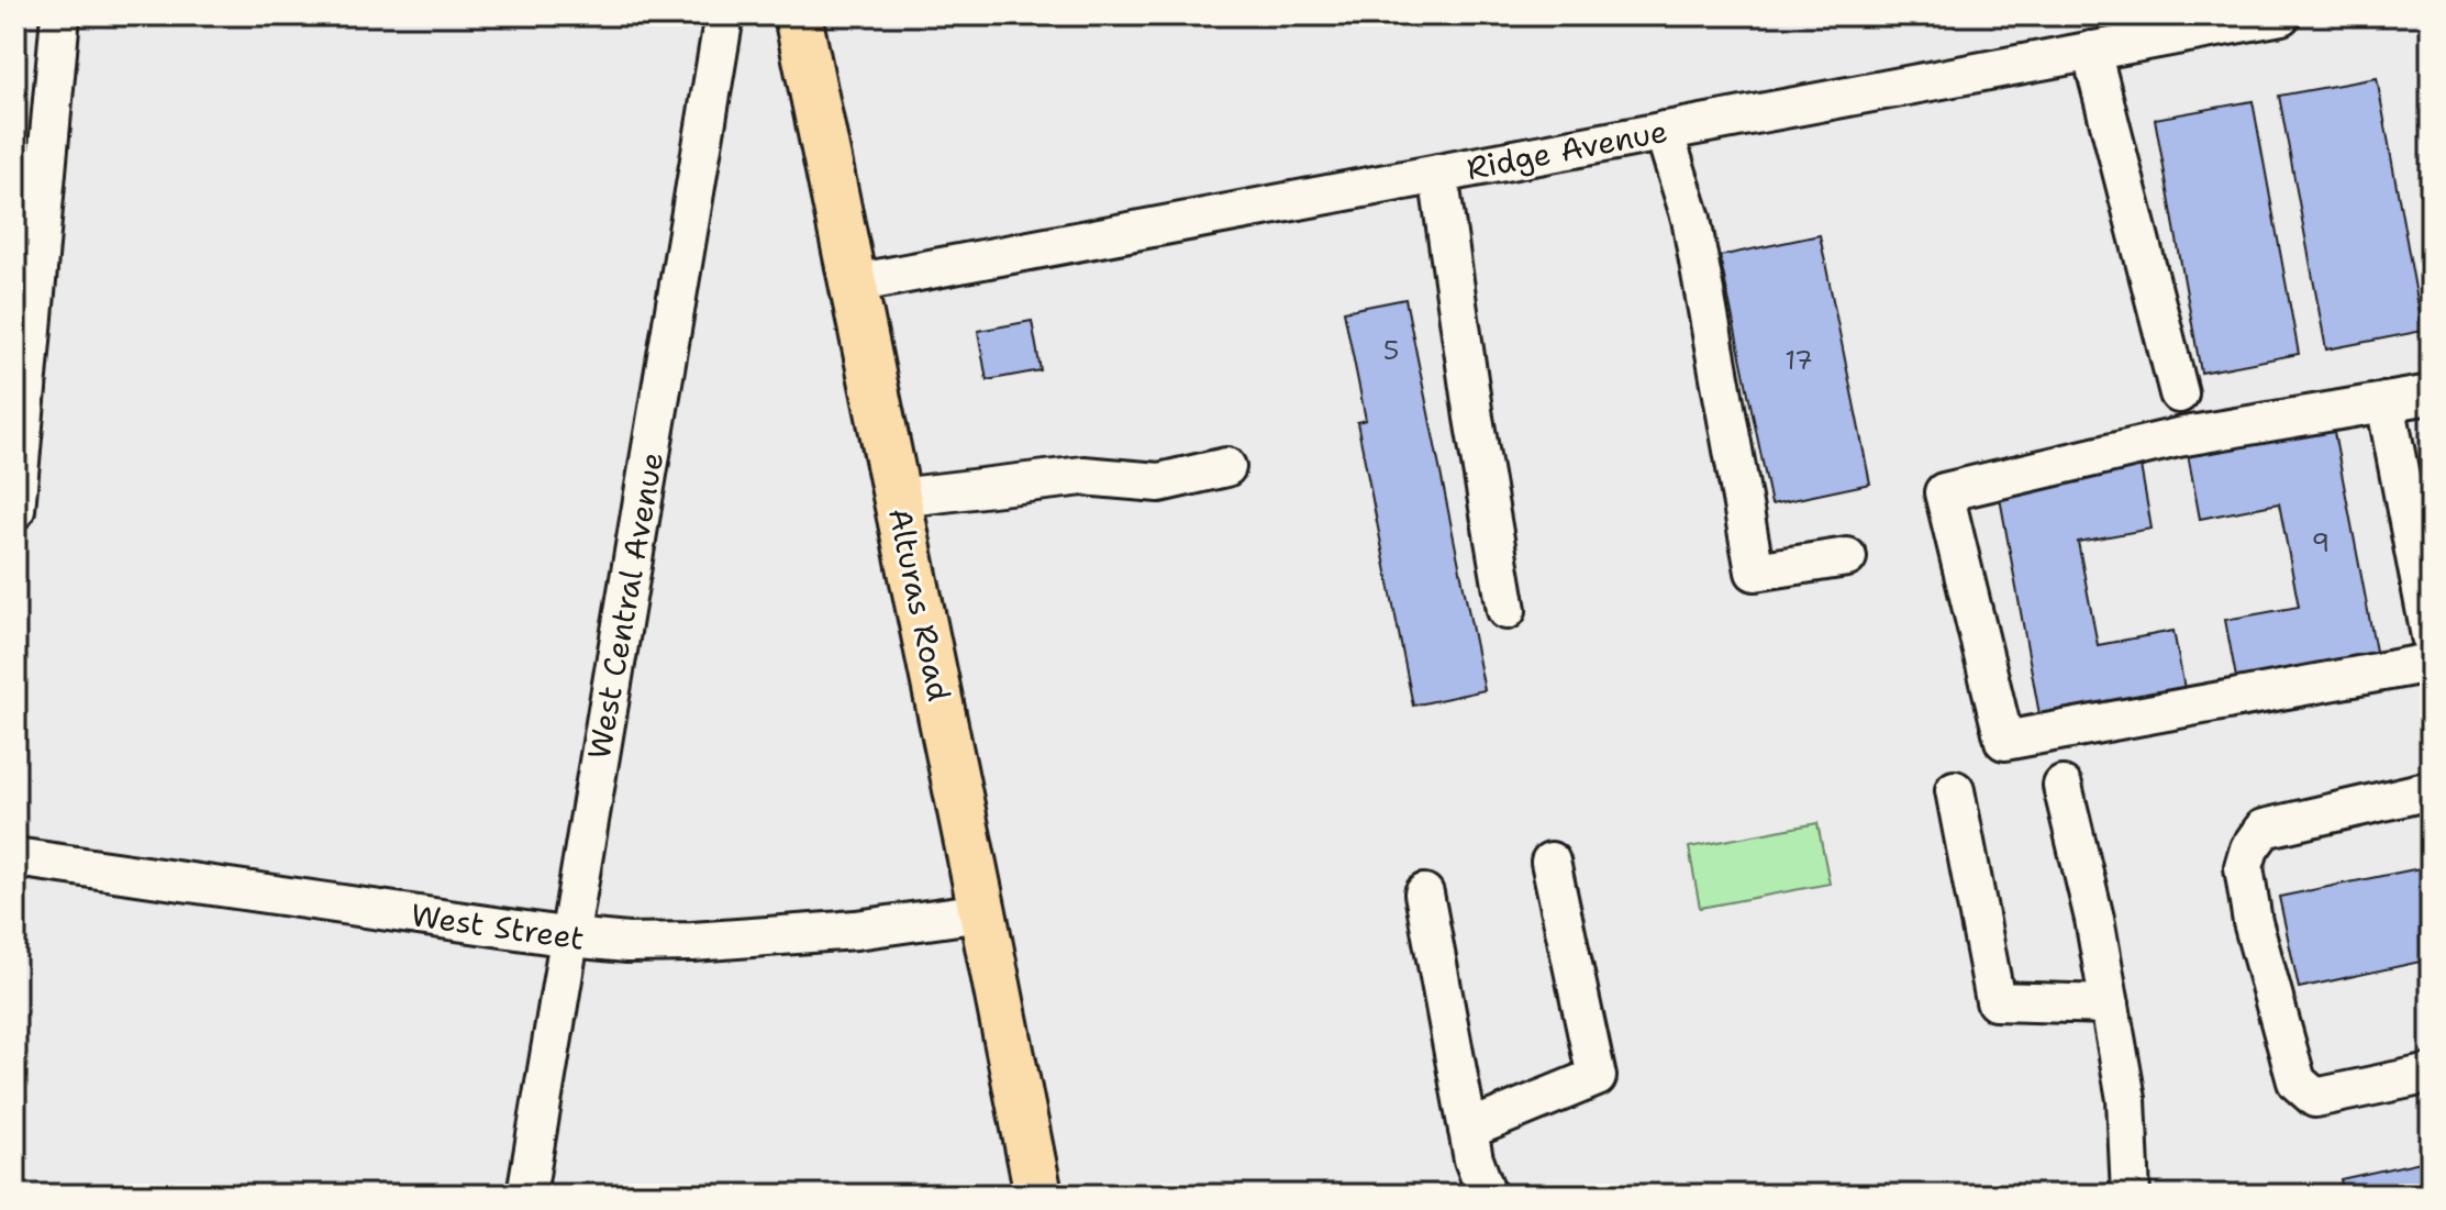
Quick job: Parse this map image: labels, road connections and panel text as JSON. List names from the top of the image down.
{
  "streets": {
    "main road": ["Alturas Road"],
    "street": ["Ridge Avenue", "West Central Avenue", "West Street"]
  },
  "crossings": [
    ["Ridge Avenue", "Alturas Road"],
    ["Alturas Road", "West Street"],
    ["West Central Avenue", "West Street"]
  ],
  "house_numbers": ["5", "17", "9"]
}
